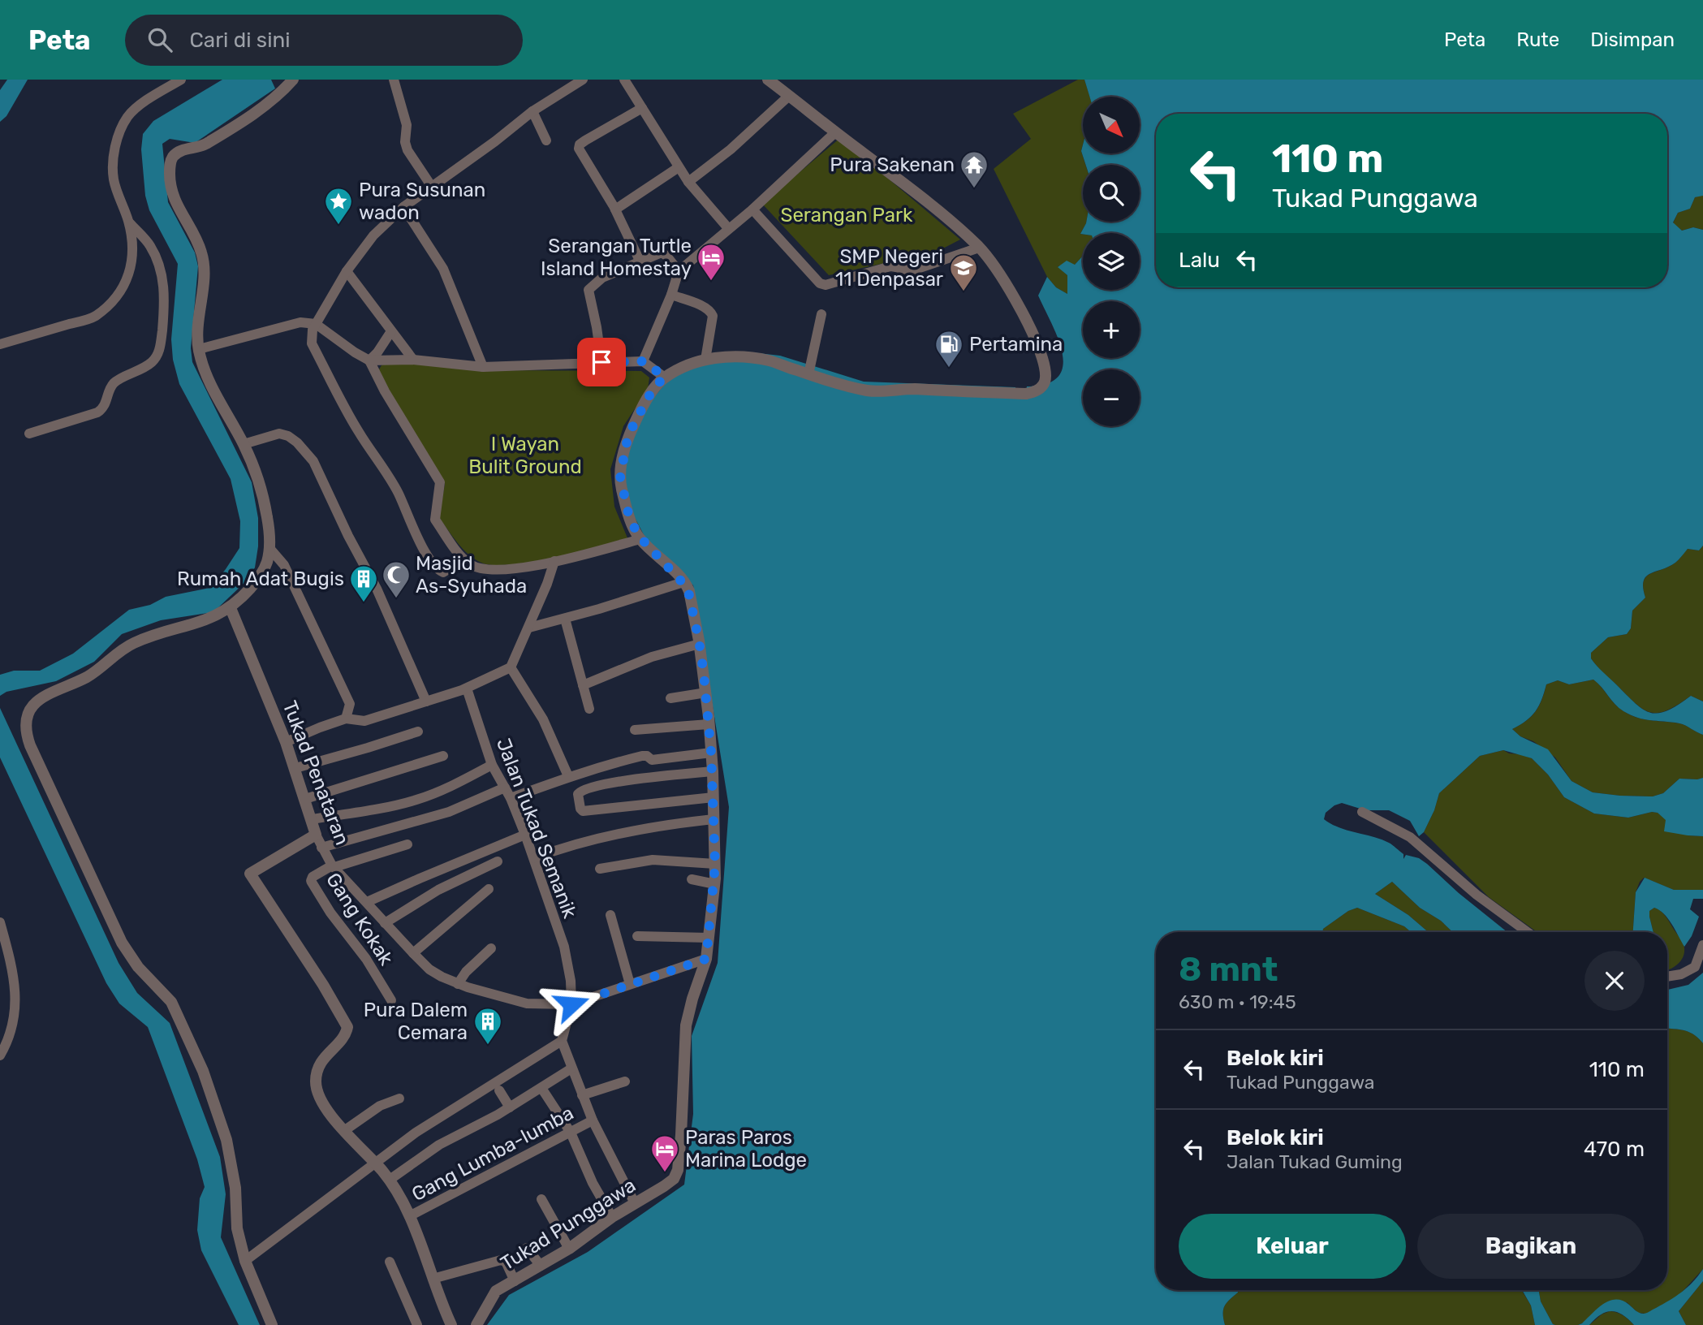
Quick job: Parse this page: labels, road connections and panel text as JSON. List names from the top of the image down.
{
  "streets": {
    "street": [
      "Tukad Penataran",
      "Jalan Tukad Semanik",
      "Gang Kokak",
      "Gang Lumba-lumba",
      "Tukad Punggawa"
    ]
  },
  "crossings": [
    ["Tukad Penataran", "Jalan Tukad Semanik"],
    ["Tukad Penataran", "Gang Kokak"],
    ["Tukad Penataran", "Tukad Punggawa"]
  ],
  "parks": ["Serangan Park", "I Wayan Bulit Ground"],
  "places": {
    "temple": ["Pura Sakenan"],
    "place": ["Pura Susunan wadon"],
    "hotel": ["Serangan Turtle Island Homestay", "Paras Paros Marina Lodge"],
    "school or university": ["SMP Negeri 11 Denpasar"],
    "fuel station": ["Pertamina"],
    "mosque": ["Masjid As-Syuhada"],
    "building": ["Rumah Adat Bugis", "Pura Dalem Cemara"]
  },
  "north": "bottom right",
  "page": {
    "header": "Peta",
    "search": "Cari di sini",
    "nav": ["Peta", "Rute", "Disimpan"],
    "map_buttons": ["+", "−"],
    "turn": ["110 m", "Tukad Punggawa"],
    "then": "Lalu",
    "heading": ["8 mnt", "630 m · 19:45"],
    "list": [
      {
        "name": "Belok kiri",
        "note": "Tukad Punggawa",
        "value": "110 m"
      },
      {
        "name": "Belok kiri",
        "note": "Jalan Tukad Guming",
        "value": "470 m"
      }
    ],
    "buttons": ["Keluar", "Bagikan"]
  }
}
